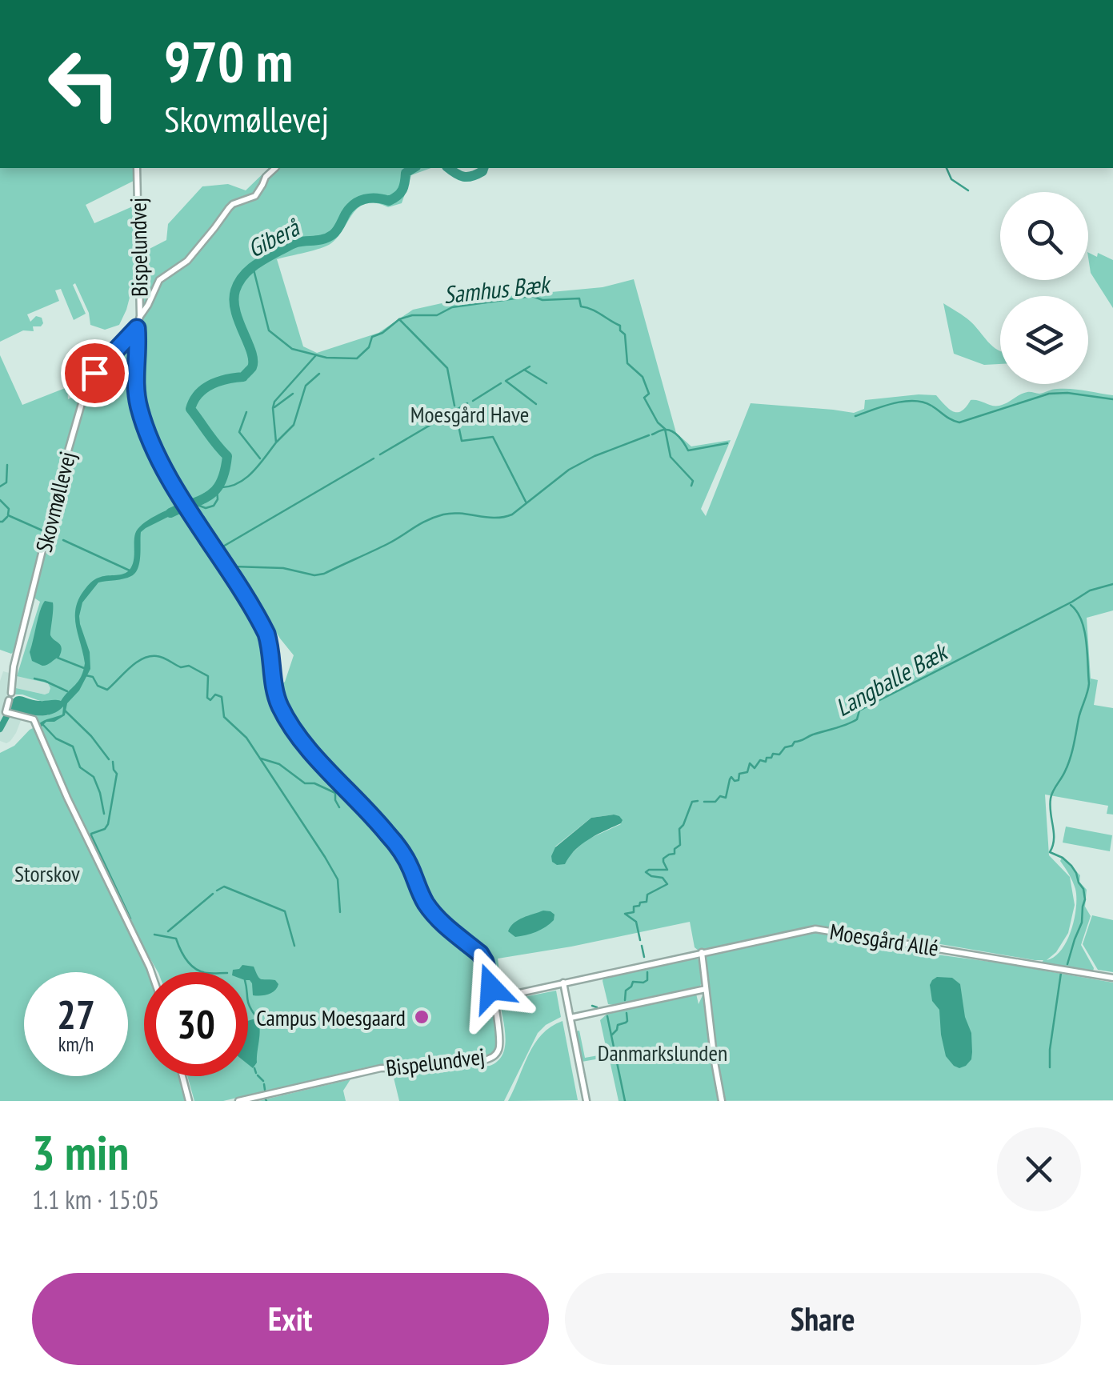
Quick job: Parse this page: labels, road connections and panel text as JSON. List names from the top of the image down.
{
  "streets": {
    "street": ["Bispelundvej", "Skovmøllevej", "Moesgård Allé"]
  },
  "crossings": [
    ["Bispelundvej", "Skovmøllevej"],
    ["Bispelundvej", "Moesgård Allé"]
  ],
  "water": ["Giberå", "Samhus Bæk", "Langballe Bæk"],
  "parks": ["Moesgård Have", "Storskov", "Danmarkslunden"],
  "places": ["Campus Moesgaard"],
  "page": {
    "turn": ["970 m", "Skovmøllevej"],
    "speed": "27 km/h",
    "limit": "30",
    "heading": ["3 min", "1.1 km · 15:05"],
    "buttons": ["Exit", "Share"]
  }
}
